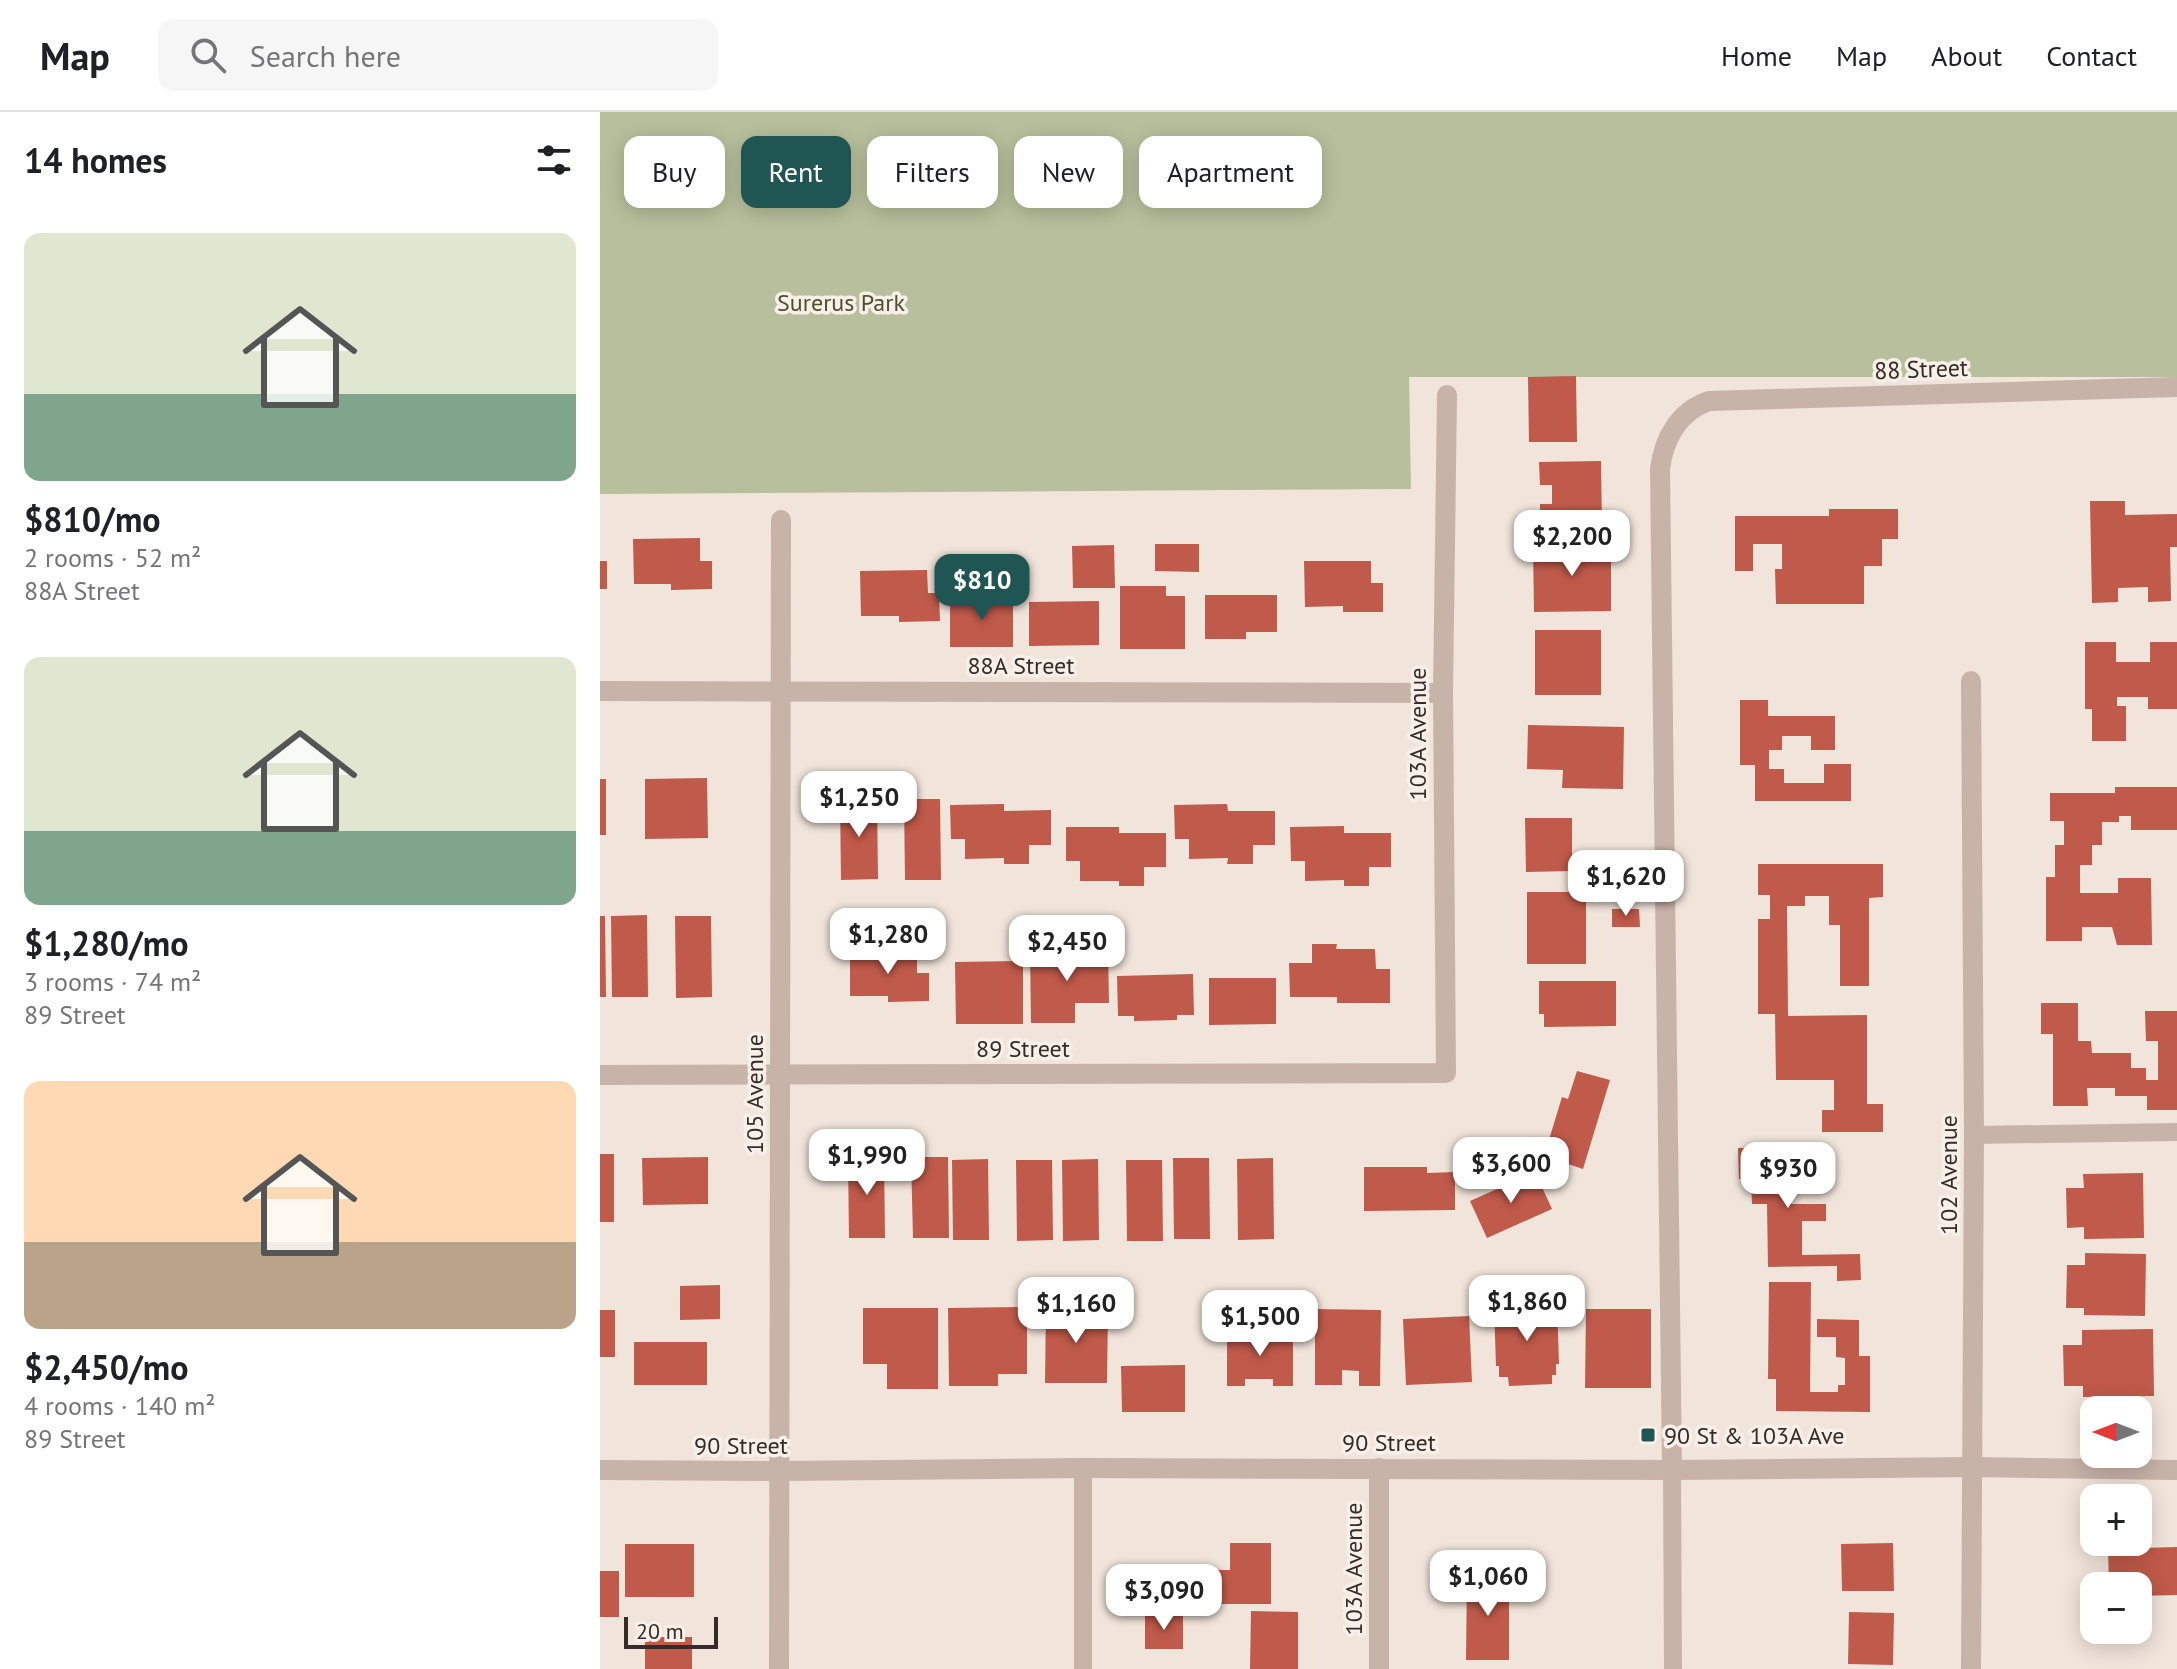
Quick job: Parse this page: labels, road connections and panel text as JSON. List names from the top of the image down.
{
  "streets": {
    "street": [
      "88 Street",
      "88A Street",
      "103A Avenue",
      "89 Street",
      "105 Avenue",
      "102 Avenue",
      "90 Street"
    ]
  },
  "crossings": [
    ["88 Street", "90 Street"],
    ["88A Street", "103A Avenue"],
    ["88A Street", "105 Avenue"],
    ["103A Avenue", "89 Street"],
    ["103A Avenue", "90 Street"],
    ["89 Street", "105 Avenue"],
    ["105 Avenue", "90 Street"],
    ["102 Avenue", "90 Street"]
  ],
  "parks": ["Surerus Park"],
  "places": {
    "transit": ["90 St & 103A Ave"]
  },
  "scale_bar": "20 m",
  "north": "left",
  "page": {
    "header": "Map",
    "search": "Search here",
    "nav": [
      "Home",
      "Map",
      "About",
      "Contact"
    ],
    "heading": "14 homes",
    "chip": [
      "Buy",
      "Rent",
      "Filters",
      "New",
      "Apartment"
    ],
    "list": [
      {
        "name": "$810/mo",
        "note": "2 rooms · 52 m² · 88A Street"
      },
      {
        "name": "$1,280/mo",
        "note": "3 rooms · 74 m² · 89 Street"
      },
      {
        "name": "$2,450/mo",
        "note": "4 rooms · 140 m² · 89 Street"
      }
    ],
    "price": [
      "$2,200",
      "$810",
      "$1,250",
      "$1,620",
      "$1,280",
      "$2,450",
      "$1,990",
      "$3,600",
      "$930",
      "$1,860",
      "$1,160",
      "$1,500",
      "$1,060",
      "$3,090"
    ],
    "map_buttons": ["+", "−"],
    "scale": "20 m"
  }
}
